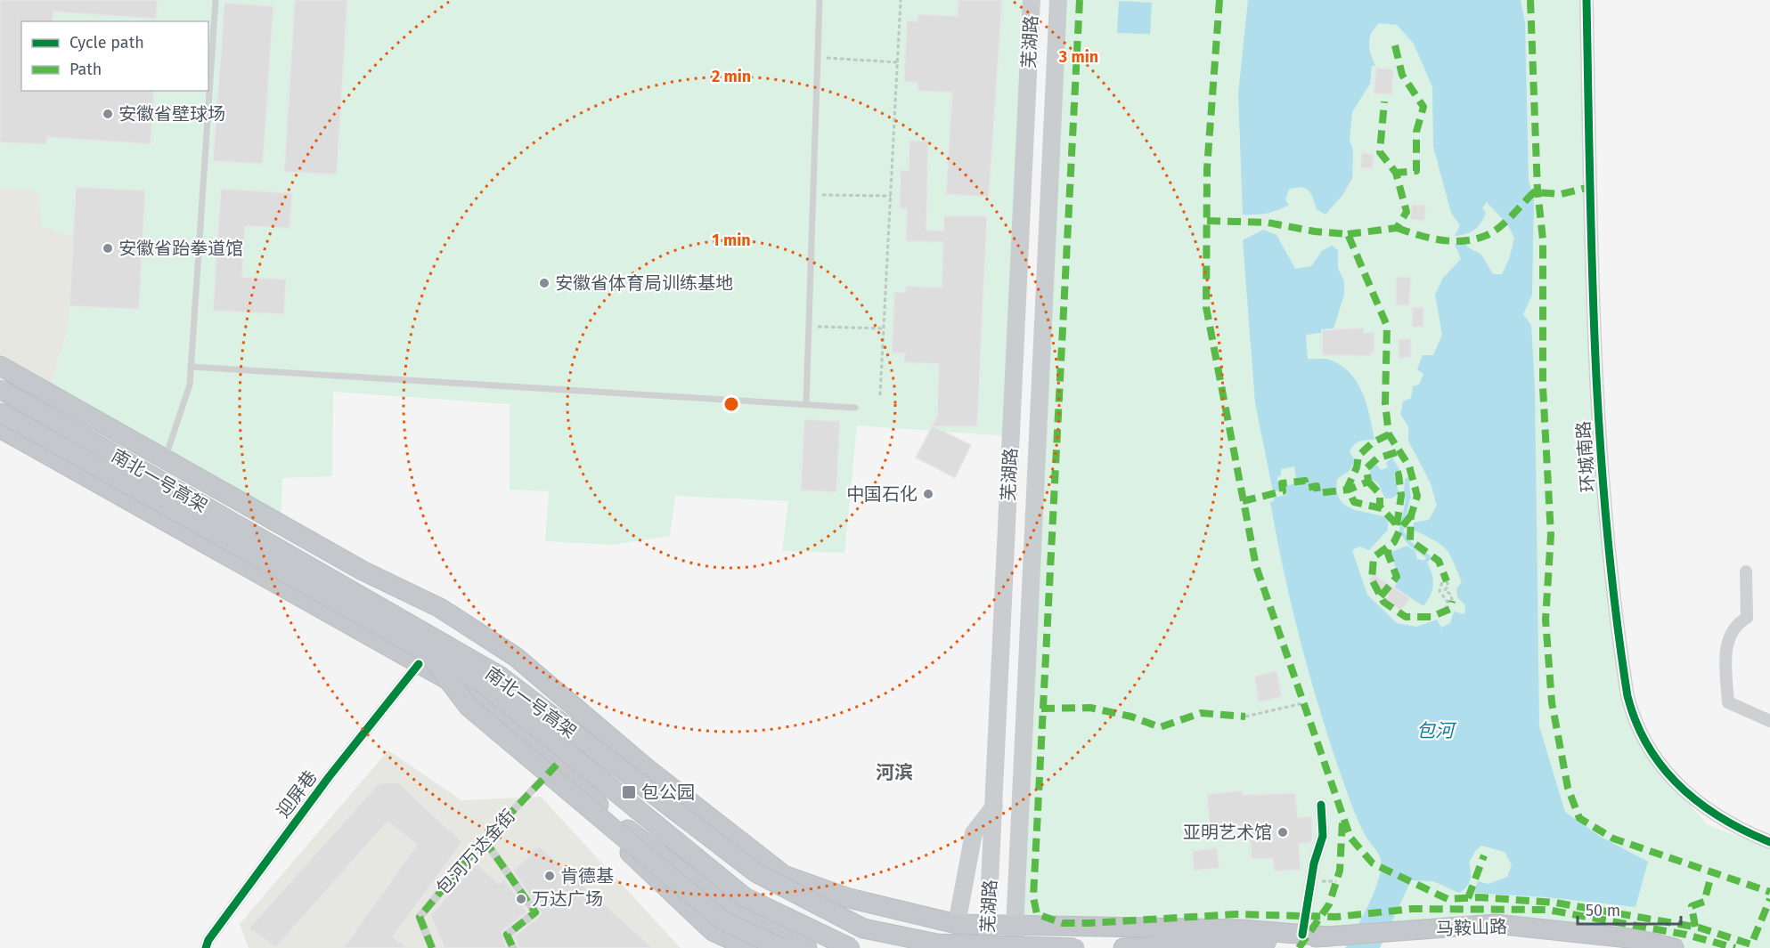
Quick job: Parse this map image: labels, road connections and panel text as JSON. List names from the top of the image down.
{
  "streets": {
    "highway": ["南北一号高架", "马鞍山路"],
    "main road": ["芜湖路"],
    "street": ["环城南路", "迎屏巷", "包河万达金街"]
  },
  "crossings": [
    ["南北一号高架", "迎屏巷"]
  ],
  "districts": ["河滨"],
  "water": ["包河"],
  "places": {
    "other": [
      "安徽省壁球场",
      "安徽省跆拳道馆",
      "安徽省体育局训练基地",
      "中国石化",
      "亚明艺术馆",
      "肯德基",
      "万达广场"
    ],
    "transit": ["包公园"]
  },
  "legend": ["Cycle path", "Path"],
  "scale_bar": "50 m",
  "rings": ["3 min", "2 min", "1 min"]
}
